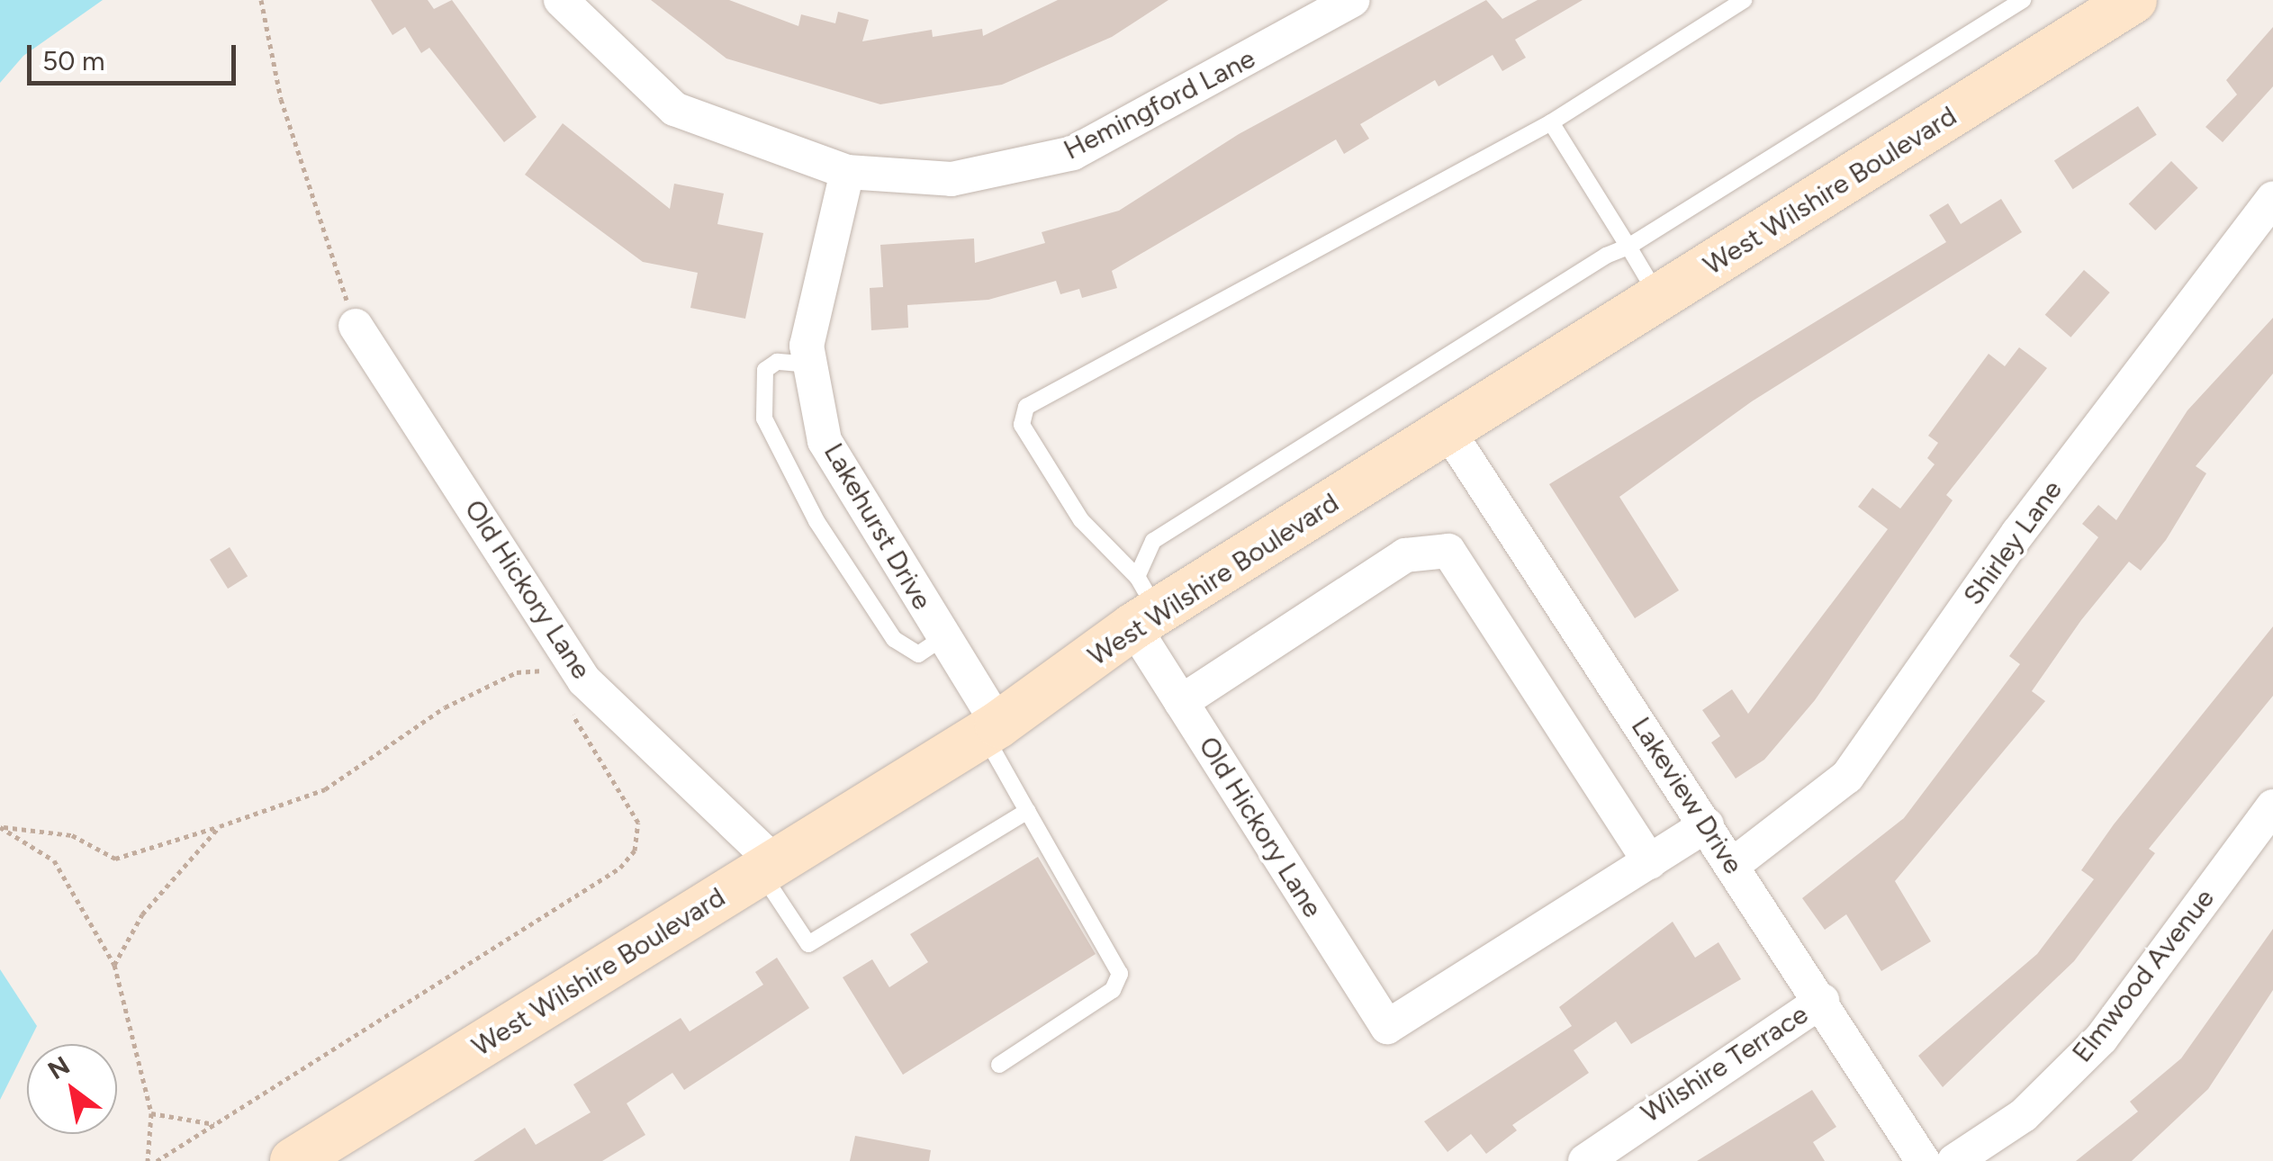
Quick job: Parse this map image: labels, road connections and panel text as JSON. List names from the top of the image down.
{
  "streets": {
    "street": [
      "Hemingford Lane",
      "West Wilshire Boulevard",
      "Lakehurst Drive",
      "Shirley Lane",
      "Old Hickory Lane",
      "Lakeview Drive",
      "Elmwood Avenue",
      "Wilshire Terrace"
    ]
  },
  "crossings": [
    ["Hemingford Lane", "Lakehurst Drive"],
    ["West Wilshire Boulevard", "Lakehurst Drive"],
    ["West Wilshire Boulevard", "Old Hickory Lane"],
    ["West Wilshire Boulevard", "Lakeview Drive"],
    ["Shirley Lane", "Lakeview Drive"],
    ["Lakeview Drive", "Wilshire Terrace"]
  ],
  "scale_bar": "50 m",
  "north": "top left"
}
